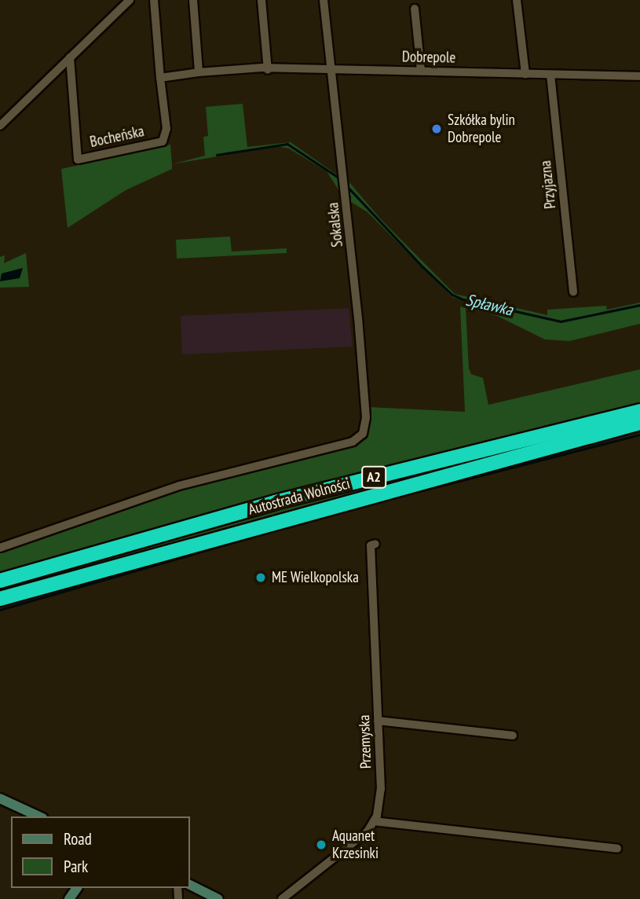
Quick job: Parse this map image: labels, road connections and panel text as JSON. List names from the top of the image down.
{
  "streets": {
    "highway": ["A2", "Autostrada Wolności"],
    "street": [
      "Dobrepole",
      "Bocheńska",
      "Przyjazna",
      "Sokalska",
      "Przemyska"
    ]
  },
  "crossings": [
    ["Dobrepole", "Przyjazna"],
    ["Dobrepole", "Sokalska"]
  ],
  "water": ["Spławka"],
  "places": ["Szkółka bylin Dobrepole", "ME Wielkopolska", "Aquanet Krzesinki"],
  "legend": ["Road", "Park"]
}
